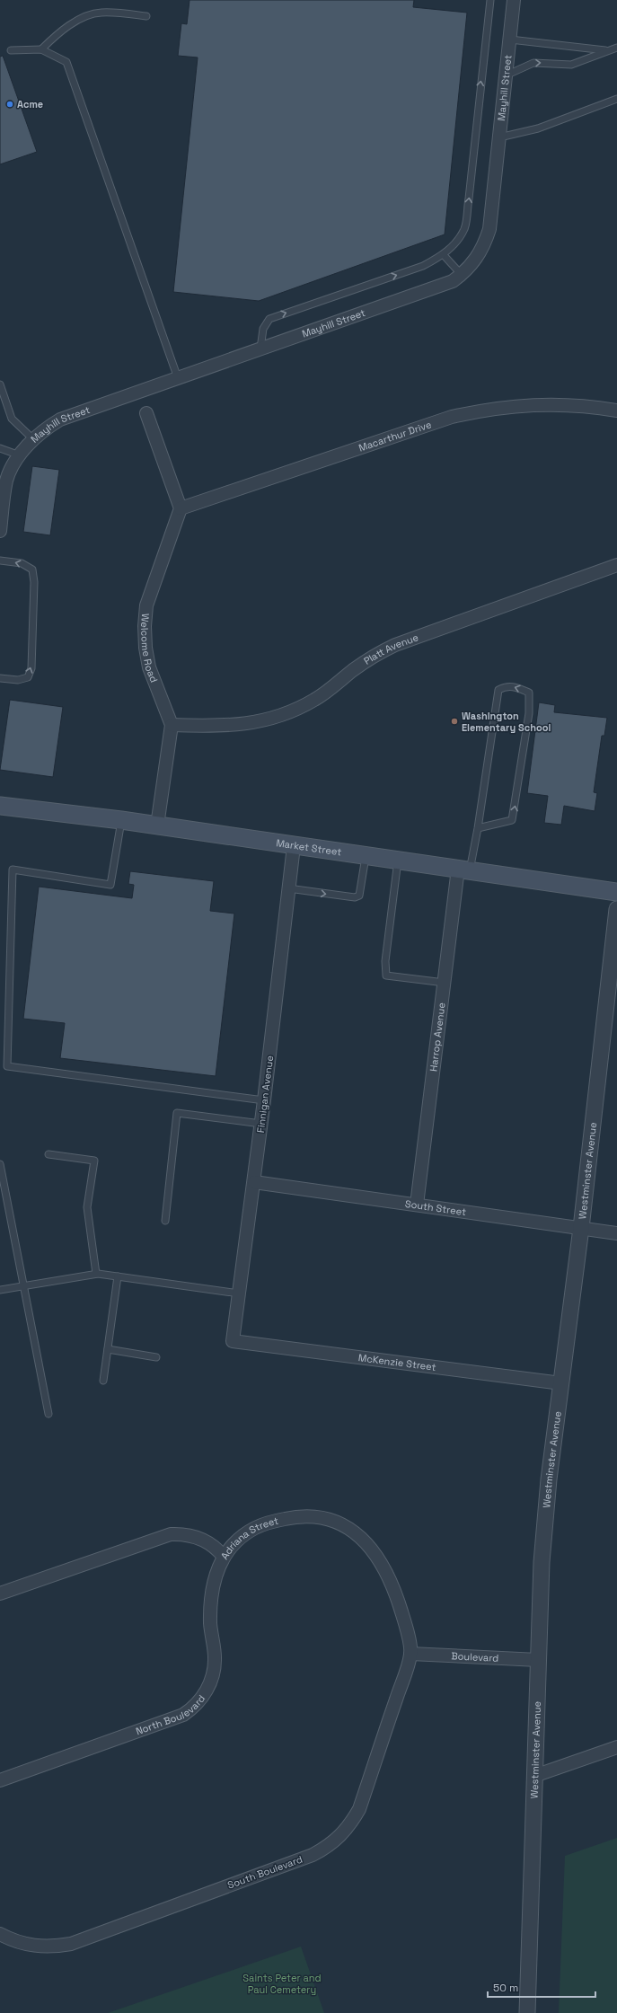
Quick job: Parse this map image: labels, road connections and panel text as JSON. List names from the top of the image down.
{
  "streets": {
    "main road": ["Market Street"],
    "street": [
      "Mayhill Street",
      "Macarthur Drive",
      "Welcome Road",
      "Platt Avenue",
      "Harrop Avenue",
      "Finnigan Avenue",
      "Westminster Avenue",
      "South Street",
      "McKenzie Street",
      "Adriana Street",
      "Boulevard",
      "North Boulevard",
      "South Boulevard"
    ]
  },
  "crossings": [
    ["Macarthur Drive", "Welcome Road"],
    ["Welcome Road", "Platt Avenue"],
    ["Welcome Road", "Market Street"],
    ["Market Street", "Harrop Avenue"],
    ["Market Street", "Finnigan Avenue"],
    ["Harrop Avenue", "South Street"],
    ["Finnigan Avenue", "South Street"],
    ["Finnigan Avenue", "McKenzie Street"],
    ["Westminster Avenue", "South Street"],
    ["Westminster Avenue", "McKenzie Street"],
    ["Westminster Avenue", "Boulevard"],
    ["Adriana Street", "Boulevard"],
    ["Adriana Street", "North Boulevard"],
    ["Adriana Street", "South Boulevard"],
    ["Boulevard", "South Boulevard"]
  ],
  "parks": ["Saints Peter and Paul Cemetery"],
  "places": ["Acme", "Washington Elementary School"],
  "scale_bar": "50 m"
}
